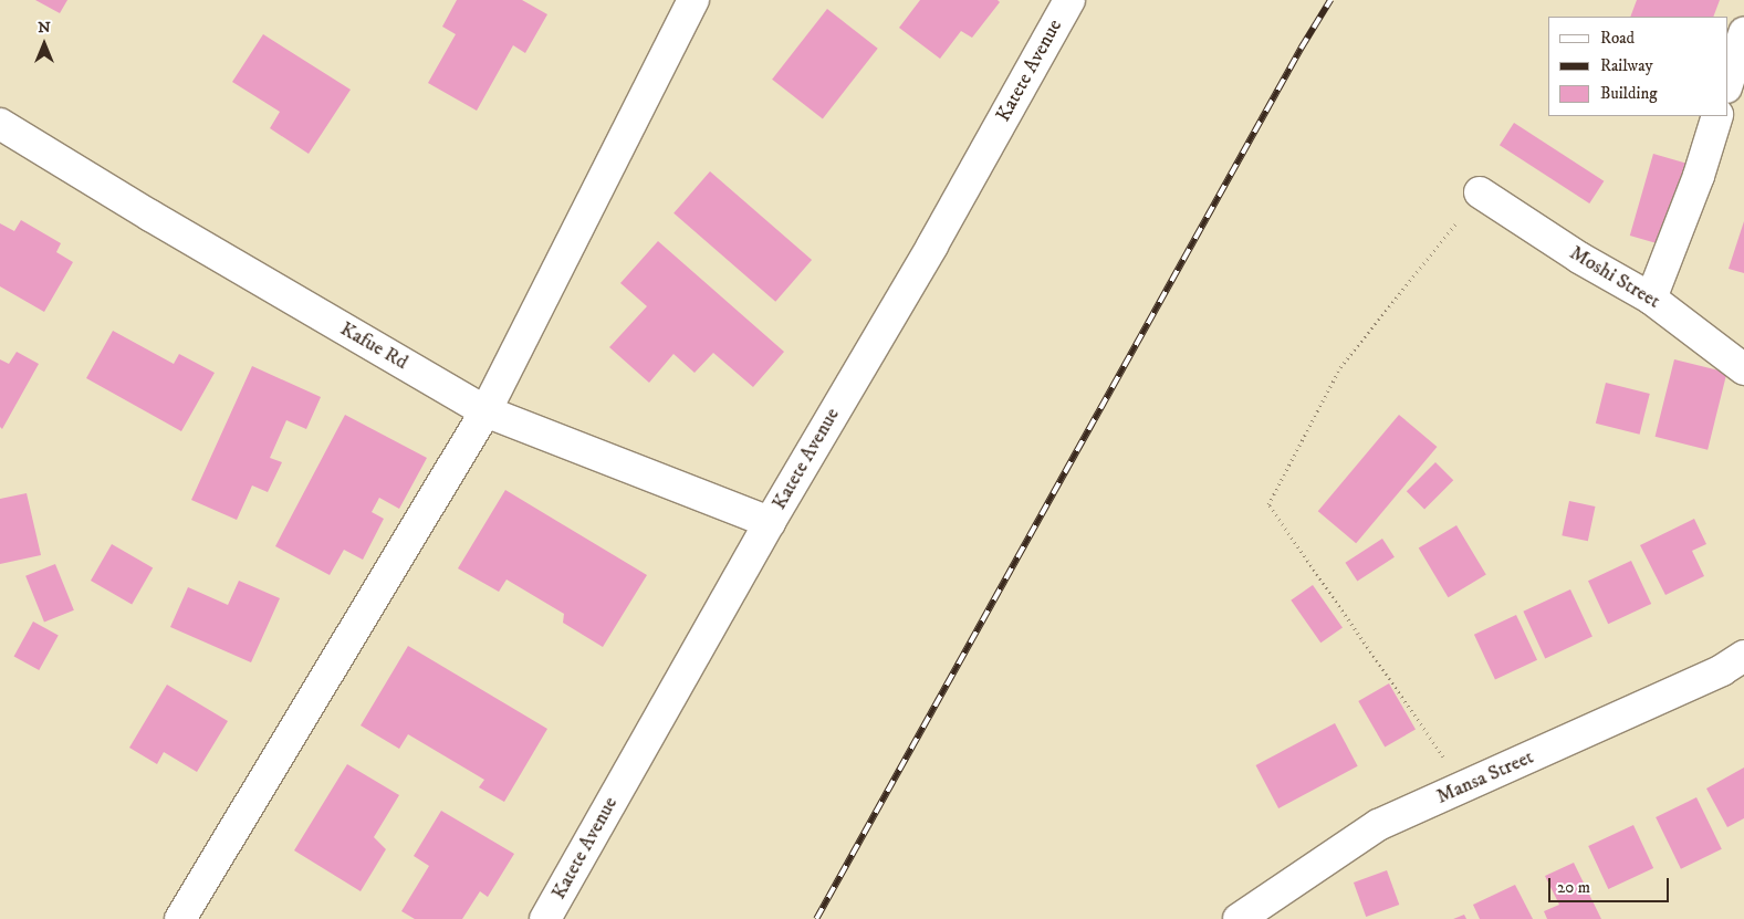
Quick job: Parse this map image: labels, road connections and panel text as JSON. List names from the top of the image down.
{
  "streets": {
    "street": [
      "Katete Avenue",
      "Moshi Street",
      "Kafue Rd",
      "Mansa Street"
    ]
  },
  "crossings": [
    ["Katete Avenue", "Kafue Rd"]
  ],
  "legend": ["Road", "Railway", "Building"],
  "scale_bar": "20 m",
  "north": "top"
}
